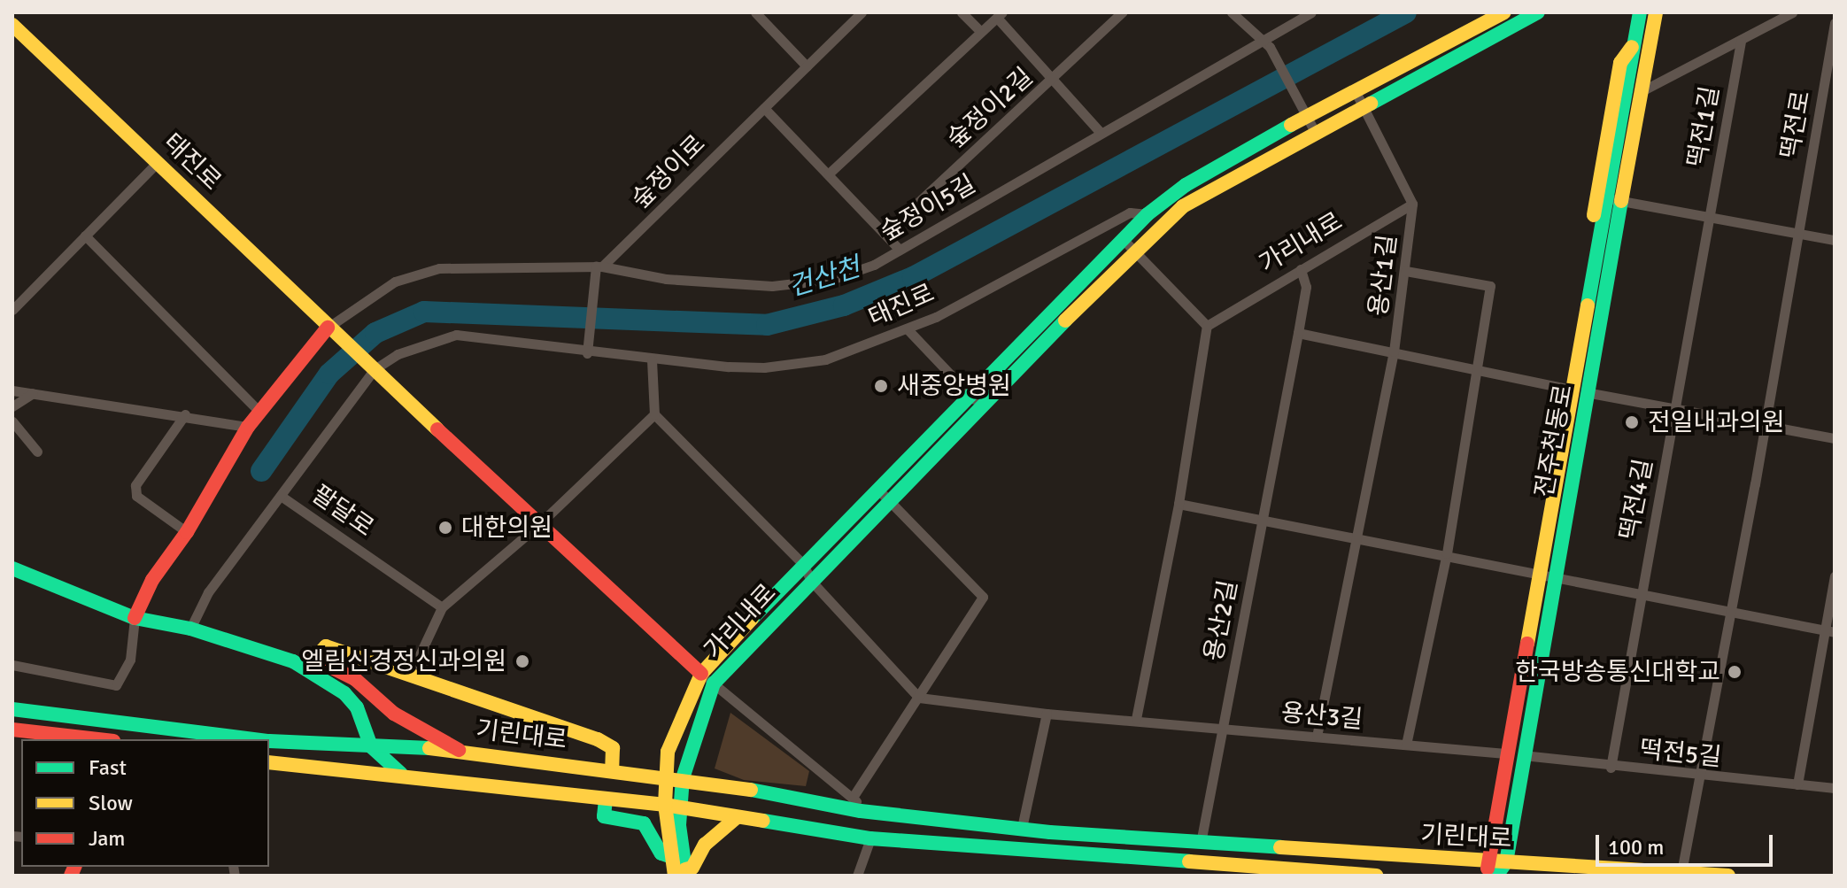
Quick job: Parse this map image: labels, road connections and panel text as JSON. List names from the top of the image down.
{
  "streets": {
    "street": [
      "숲정이2길",
      "떡전로",
      "떡전1길",
      "태진로",
      "숲정이로",
      "숲정이5길",
      "가리내로",
      "용산1길",
      "전주천동로",
      "떡전4길",
      "팔달로",
      "용산2길",
      "용산3길",
      "기린대로",
      "떡전5길"
    ]
  },
  "crossings": [
    ["떡전1길", "전주천동로"],
    ["떡전1길", "떡전4길"],
    ["태진로", "숲정이5길"],
    ["태진로", "가리내로"],
    ["태진로", "팔달로"],
    ["숲정이로", "숲정이5길"],
    ["가리내로", "용산1길"],
    ["가리내로", "기린대로"],
    ["용산1길", "전주천동로"],
    ["용산1길", "용산2길"],
    ["전주천동로", "용산3길"],
    ["전주천동로", "기린대로"],
    ["전주천동로", "떡전5길"],
    ["떡전4길", "떡전5길"],
    ["용산2길", "용산3길"]
  ],
  "water": ["건산천"],
  "places": [
    "새중앙병원",
    "전일내과의원",
    "대한의원",
    "엘림신경정신과의원",
    "한국방송통신대학교"
  ],
  "legend": ["Fast", "Slow", "Jam"],
  "scale_bar": "100 m"
}
